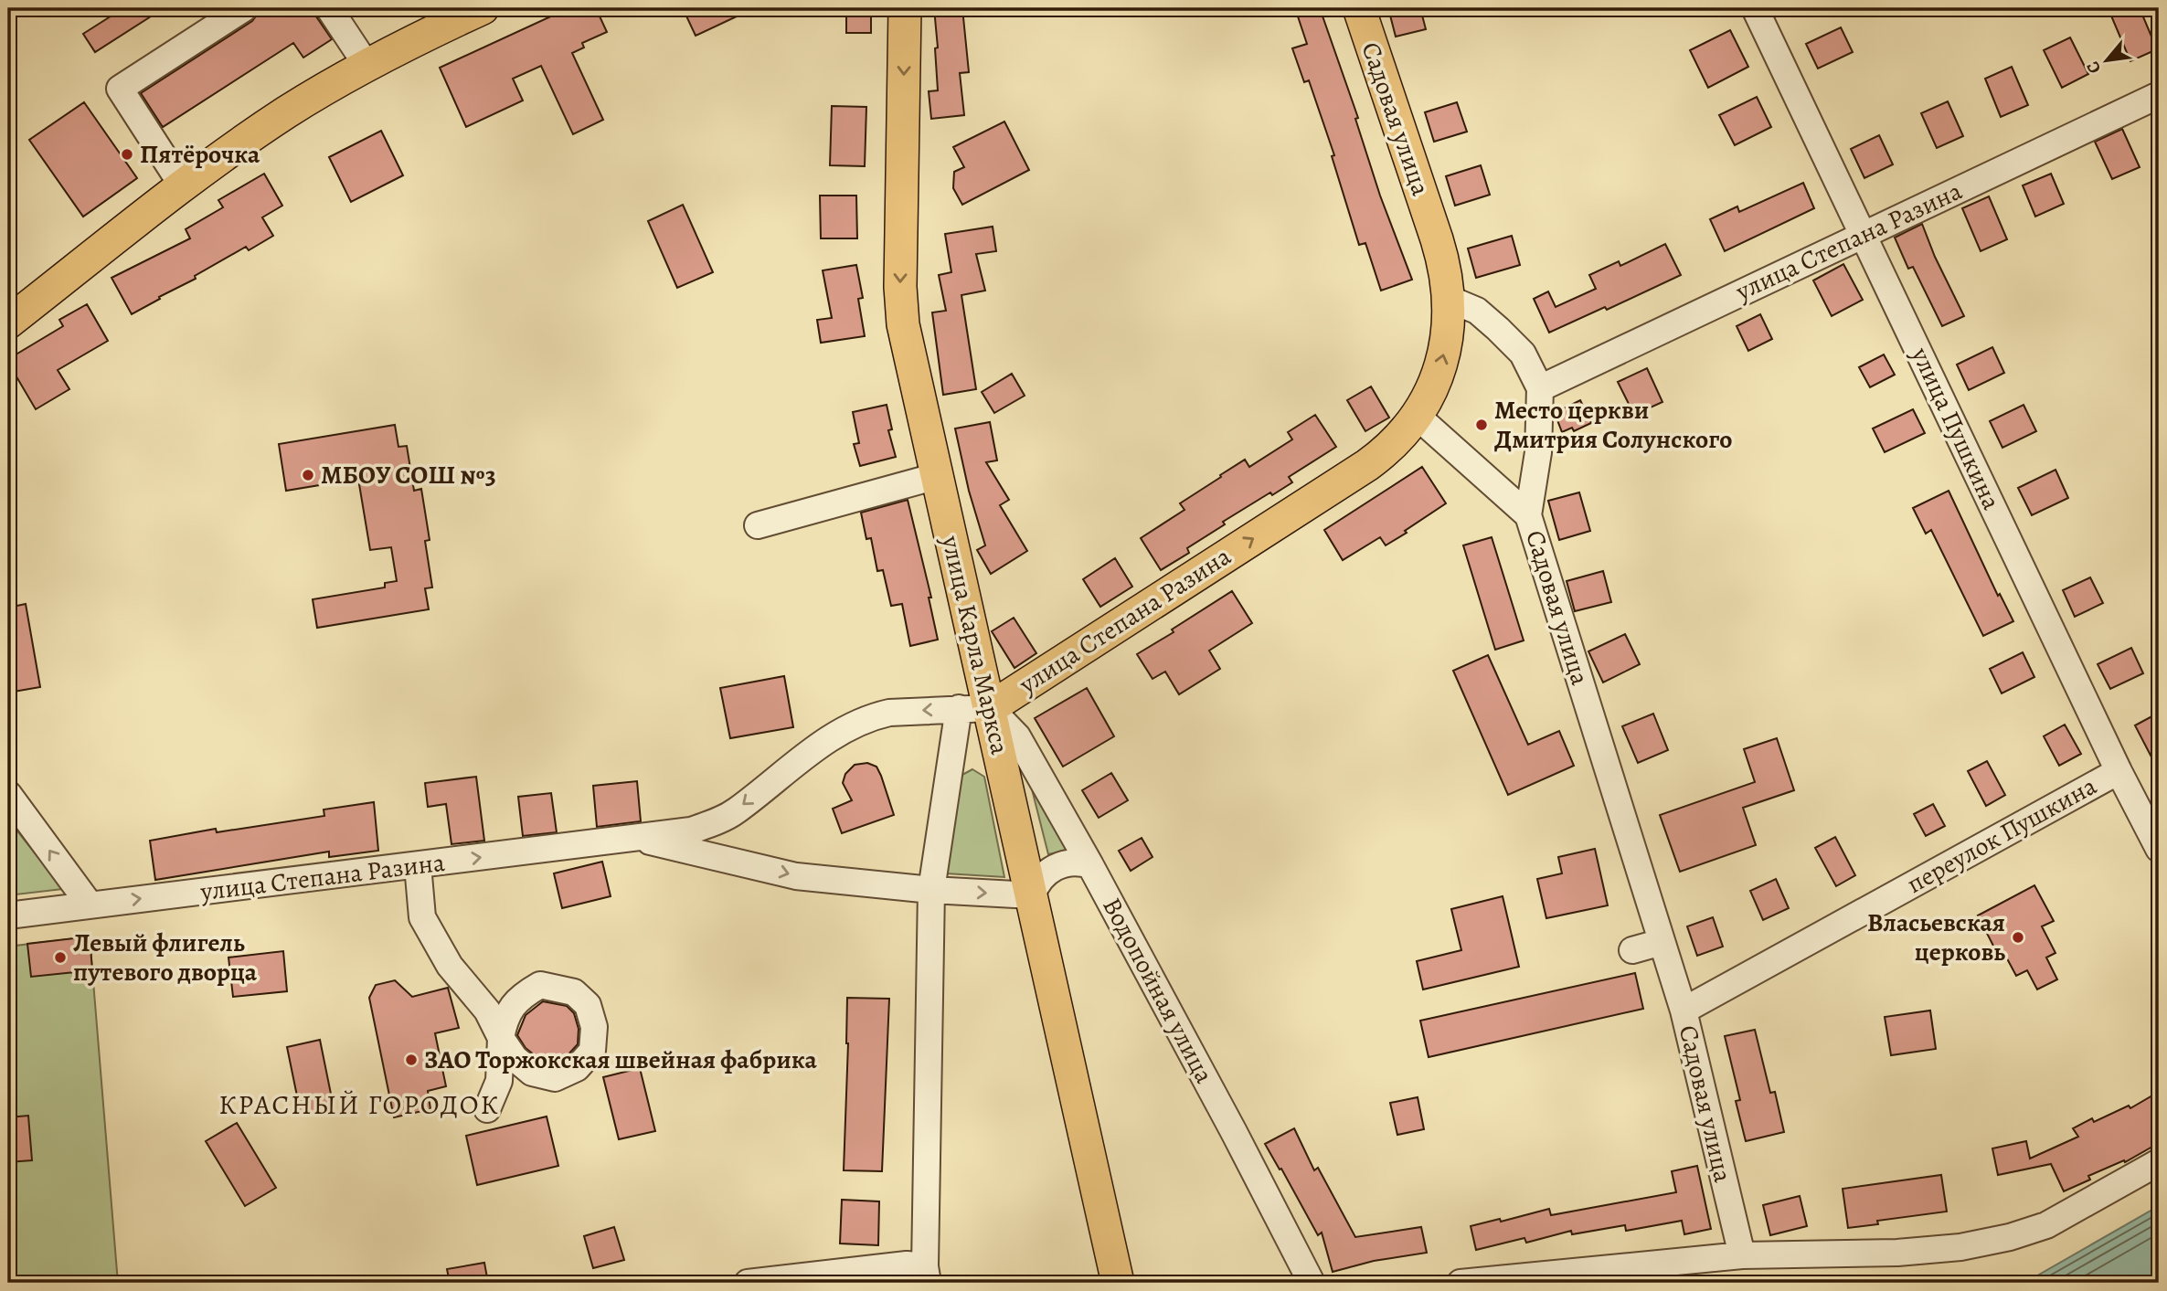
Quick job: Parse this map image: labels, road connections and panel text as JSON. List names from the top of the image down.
{
  "streets": {
    "main road": ["Садовая улица", "улица Степана Разина", "улица Карла Маркса"],
    "street": ["улица Пушкина", "переулок Пушкина", "Водопойная улица"]
  },
  "crossings": [
    ["Садовая улица", "улица Степана Разина"],
    ["Садовая улица", "переулок Пушкина"],
    ["улица Степана Разина", "улица Пушкина"],
    ["улица Степана Разина", "улица Карла Маркса"],
    ["улица Степана Разина", "Водопойная улица"],
    ["улица Пушкина", "переулок Пушкина"],
    ["улица Карла Маркса", "Водопойная улица"]
  ],
  "districts": ["КРАСНЫЙ ГОРОДОК"],
  "places": [
    "Пятёрочка",
    "Место церкви Дмитрия Солунского",
    "МБОУ СОШ №3",
    "Власьевская церковь",
    "Левый флигель путевого дворца",
    "ЗАО Торжокская швейная фабрика"
  ],
  "north": "bottom left"
}
